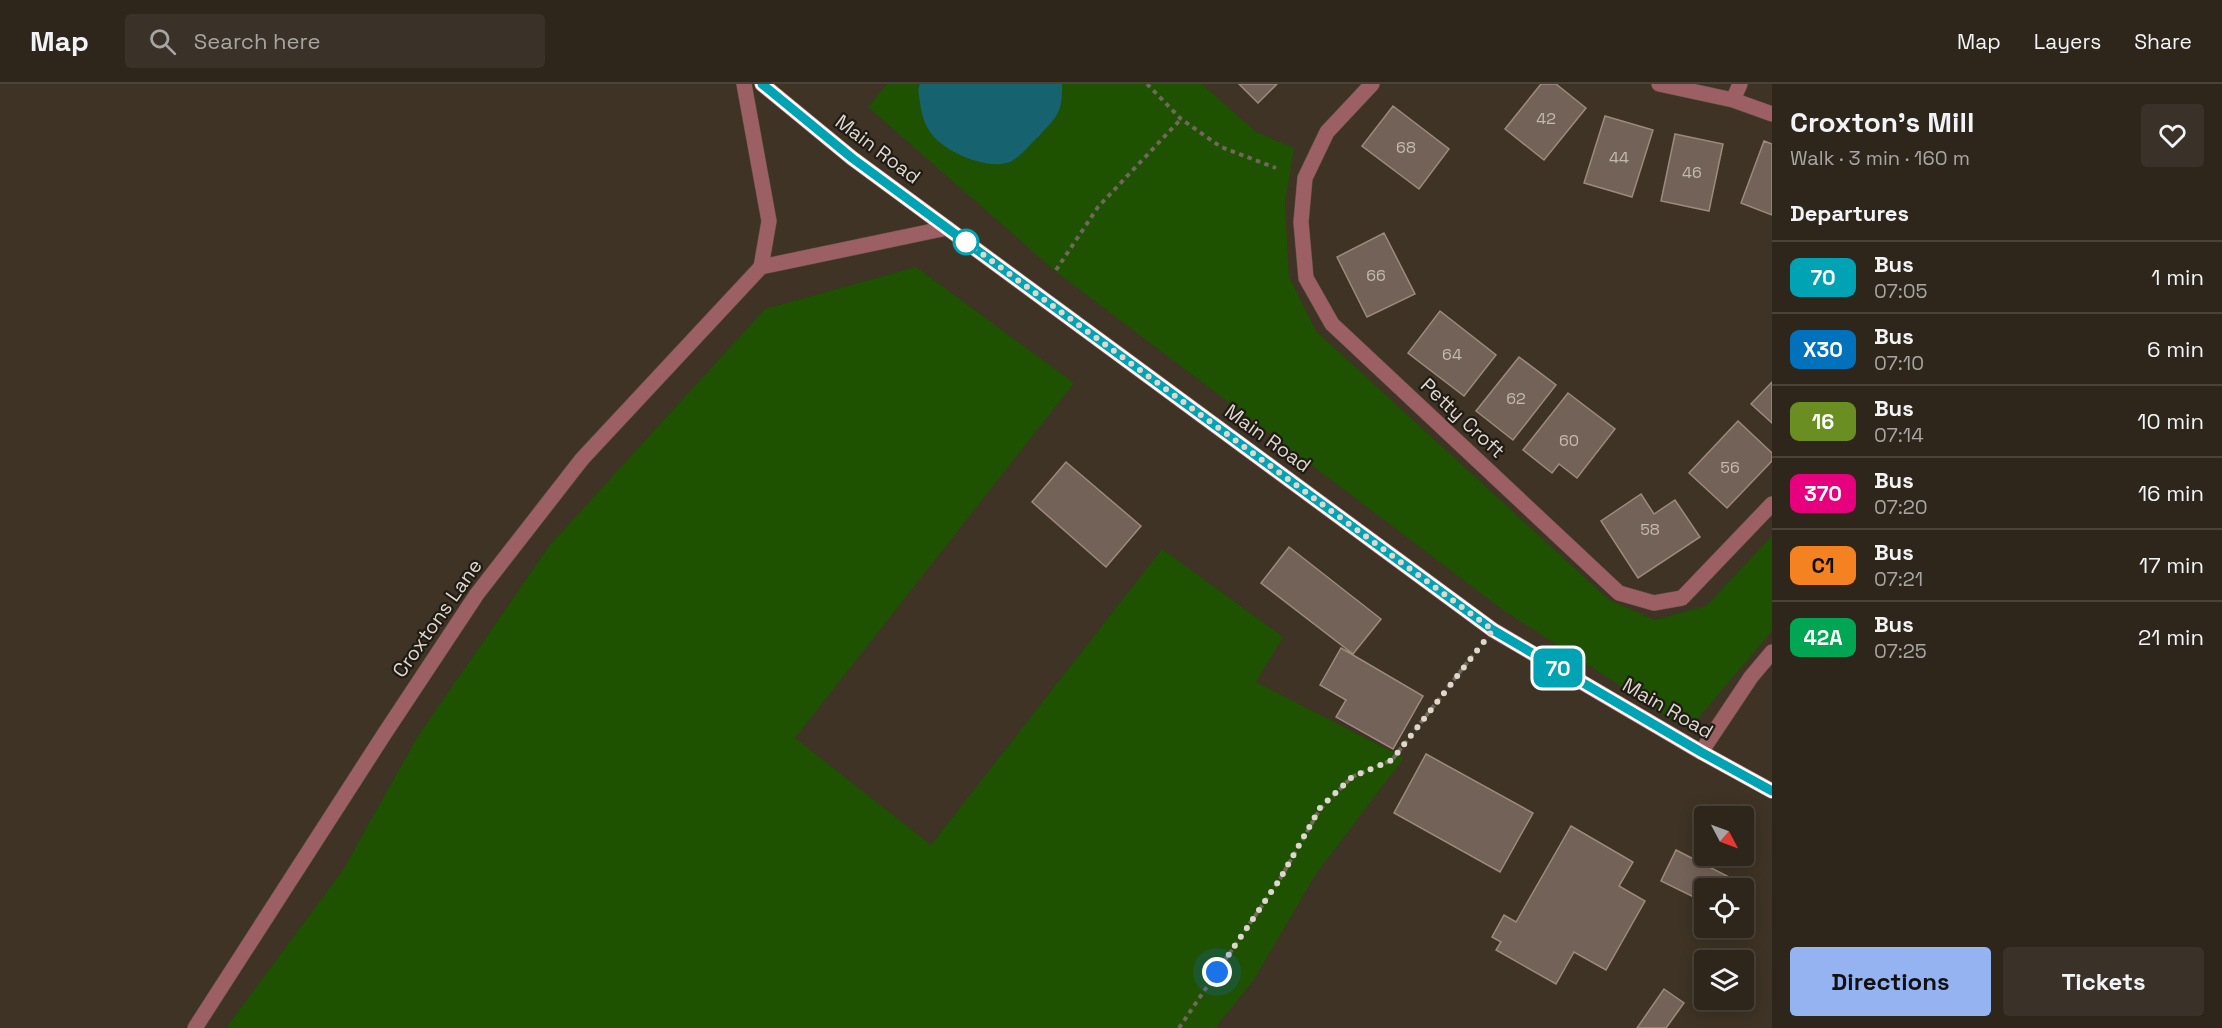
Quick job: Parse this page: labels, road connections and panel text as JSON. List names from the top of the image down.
{
  "streets": {
    "main road": ["Main Road"],
    "street": ["Petty Croft", "Croxtons Lane"]
  },
  "lines": ["bus line 70"],
  "house_numbers": [
    "42",
    "68",
    "44",
    "46",
    "66",
    "64",
    "62",
    "60",
    "56",
    "58"
  ],
  "north": "bottom right",
  "page": {
    "header": "Map",
    "search": "Search here",
    "nav": ["Map", "Layers", "Share"],
    "on_map": "70",
    "heading": [
      ["Croxton's Mill", "Walk · 3 min · 160 m"],
      "Departures"
    ],
    "list": [
      {
        "mark": "70",
        "name": "Bus",
        "note": "07:05",
        "value": "1 min"
      },
      {
        "mark": "X30",
        "name": "Bus",
        "note": "07:10",
        "value": "6 min"
      },
      {
        "mark": "16",
        "name": "Bus",
        "note": "07:14",
        "value": "10 min"
      },
      {
        "mark": "370",
        "name": "Bus",
        "note": "07:20",
        "value": "16 min"
      },
      {
        "mark": "C1",
        "name": "Bus",
        "note": "07:21",
        "value": "17 min"
      },
      {
        "mark": "42A",
        "name": "Bus",
        "note": "07:25",
        "value": "21 min"
      }
    ],
    "buttons": ["Directions", "Tickets"]
  }
}
